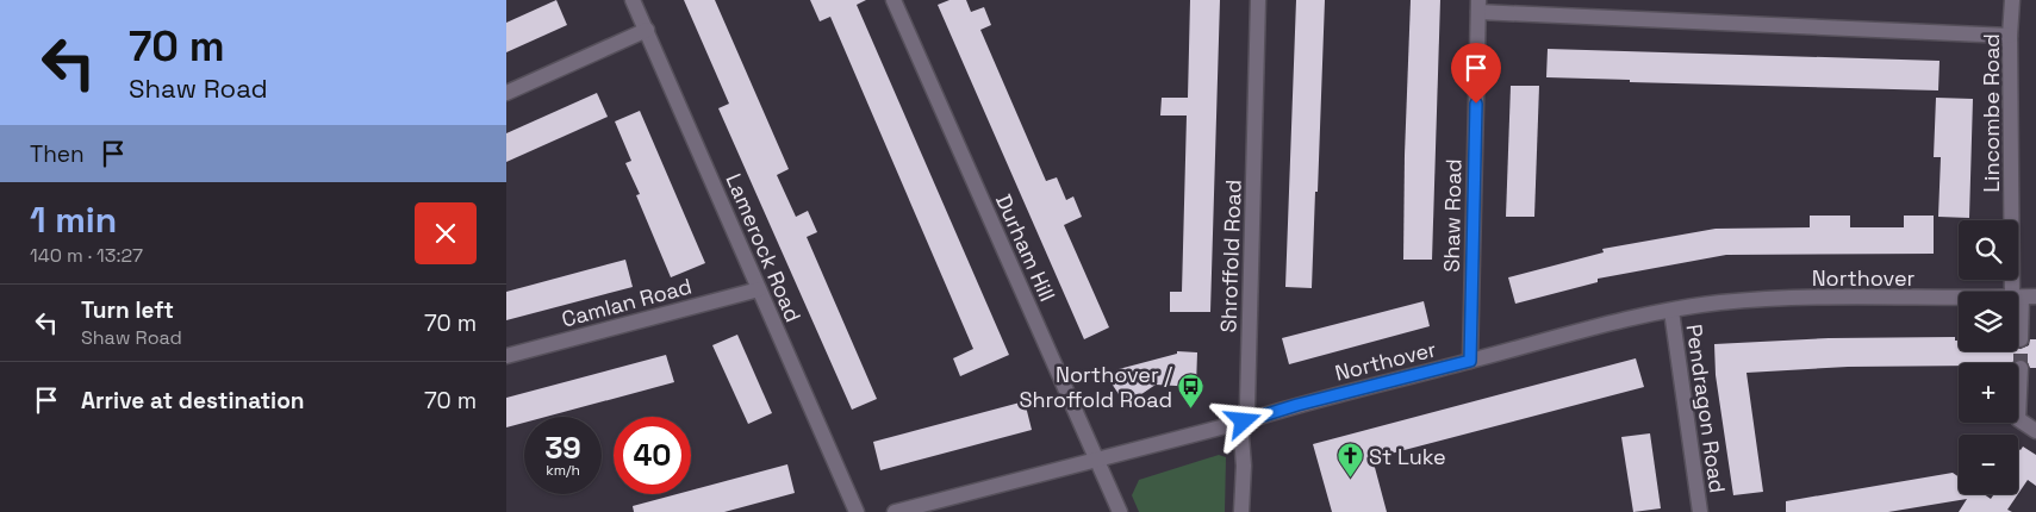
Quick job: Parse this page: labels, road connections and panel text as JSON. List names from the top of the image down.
{
  "streets": {
    "street": [
      "Lincombe Road",
      "Shaw Road",
      "Lamerock Road",
      "Durham Hill",
      "Shroffold Road",
      "Northover",
      "Camlan Road",
      "Pendragon Road"
    ]
  },
  "crossings": [
    ["Lincombe Road", "Northover"],
    ["Shaw Road", "Northover"],
    ["Lamerock Road", "Camlan Road"],
    ["Durham Hill", "Northover"],
    ["Shroffold Road", "Northover"],
    ["Northover", "Pendragon Road"]
  ],
  "places": {
    "bus stop": ["Northover / Shroffold Road"],
    "church": ["St Luke"]
  },
  "page": {
    "turn": ["70 m", "Shaw Road"],
    "then": "Then",
    "heading": ["1 min", "140 m · 13:27"],
    "map_buttons": ["+", "−"],
    "list": [
      {
        "name": "Turn left",
        "note": "Shaw Road",
        "value": "70 m"
      },
      {
        "name": "Arrive at destination",
        "value": "70 m"
      }
    ],
    "speed": "39 km/h",
    "limit": "40"
  }
}
